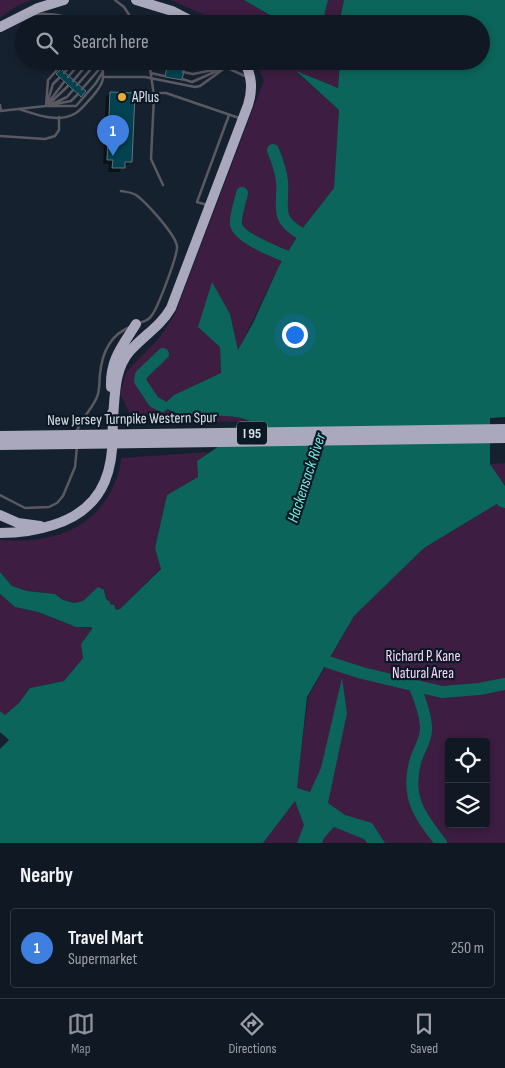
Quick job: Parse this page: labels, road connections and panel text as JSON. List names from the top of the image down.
{
  "streets": {
    "highway": ["New Jersey Turnpike Western Spur", "I 95"]
  },
  "water": ["Hackensack River"],
  "parks": ["Richard P. Kane Natural Area"],
  "places": ["APlus"],
  "page": {
    "search": "Search here",
    "pins": "1",
    "heading": "Nearby",
    "list": [
      {
        "mark": "1",
        "name": "Travel Mart",
        "note": "Supermarket",
        "value": "250 m"
      }
    ],
    "nav": ["Map", "Directions", "Saved"]
  }
}
